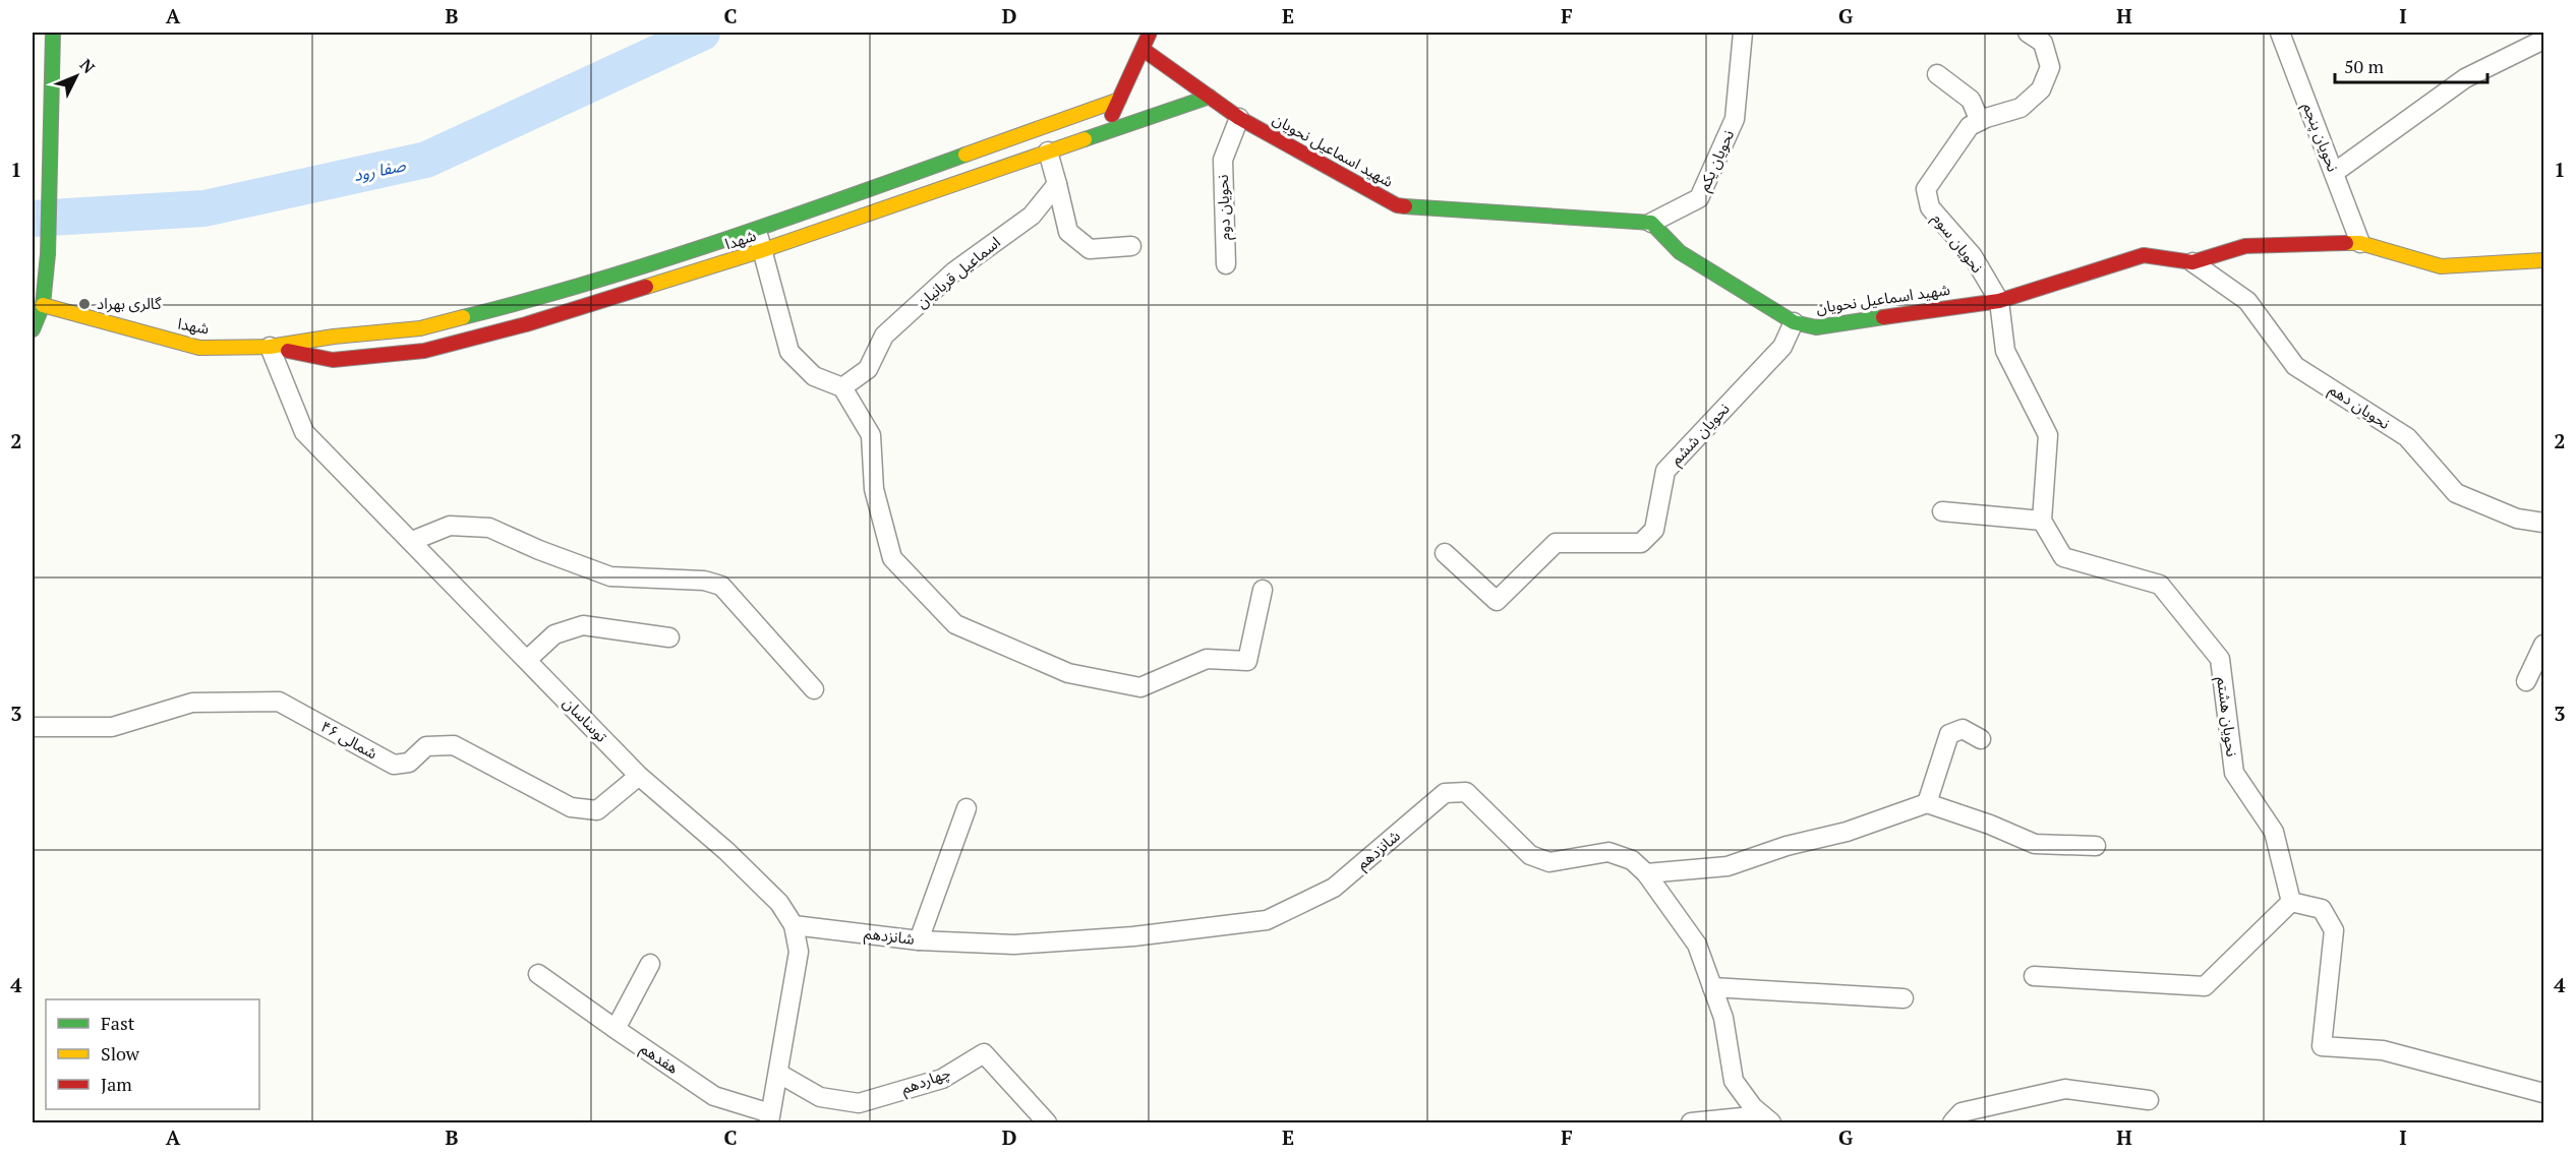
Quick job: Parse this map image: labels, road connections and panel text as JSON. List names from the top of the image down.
{
  "streets": {
    "main road": ["شهید اسماعیل نحویان", "شهدا"],
    "street": [
      "نحویان پنجم",
      "نحویان یکم",
      "نحویان دوم",
      "نحویان سوم",
      "اسماعیل قربانیان",
      "نحویان دهم",
      "نحویان ششم",
      "نحویان هشتم",
      "توساسان",
      "شمالی ۴۶",
      "شانزدهم",
      "هفدهم",
      "چهاردهم"
    ]
  },
  "crossings": [
    ["نحویان پنجم", "شهید اسماعیل نحویان"],
    ["شهید اسماعیل نحویان", "نحویان یکم"],
    ["شهید اسماعیل نحویان", "نحویان دوم"],
    ["شهید اسماعیل نحویان", "شهدا"],
    ["شهید اسماعیل نحویان", "نحویان سوم"],
    ["شهید اسماعیل نحویان", "نحویان دهم"],
    ["شهید اسماعیل نحویان", "نحویان ششم"],
    ["شهدا", "توساسان"],
    ["توساسان", "شمالی ۴۶"],
    ["توساسان", "شانزدهم"],
    ["توساسان", "هفدهم"],
    ["توساسان", "چهاردهم"]
  ],
  "water": ["صفا رود"],
  "places": ["گالری بهراد"],
  "legend": ["Fast", "Slow", "Jam"],
  "scale_bar": "50 m",
  "north": "top right",
  "grid": {
    "columns": [
      "A",
      "B",
      "C",
      "D",
      "E",
      "F",
      "G",
      "H",
      "I"
    ],
    "rows": [
      "1",
      "2",
      "3",
      "4"
    ]
  }
}
